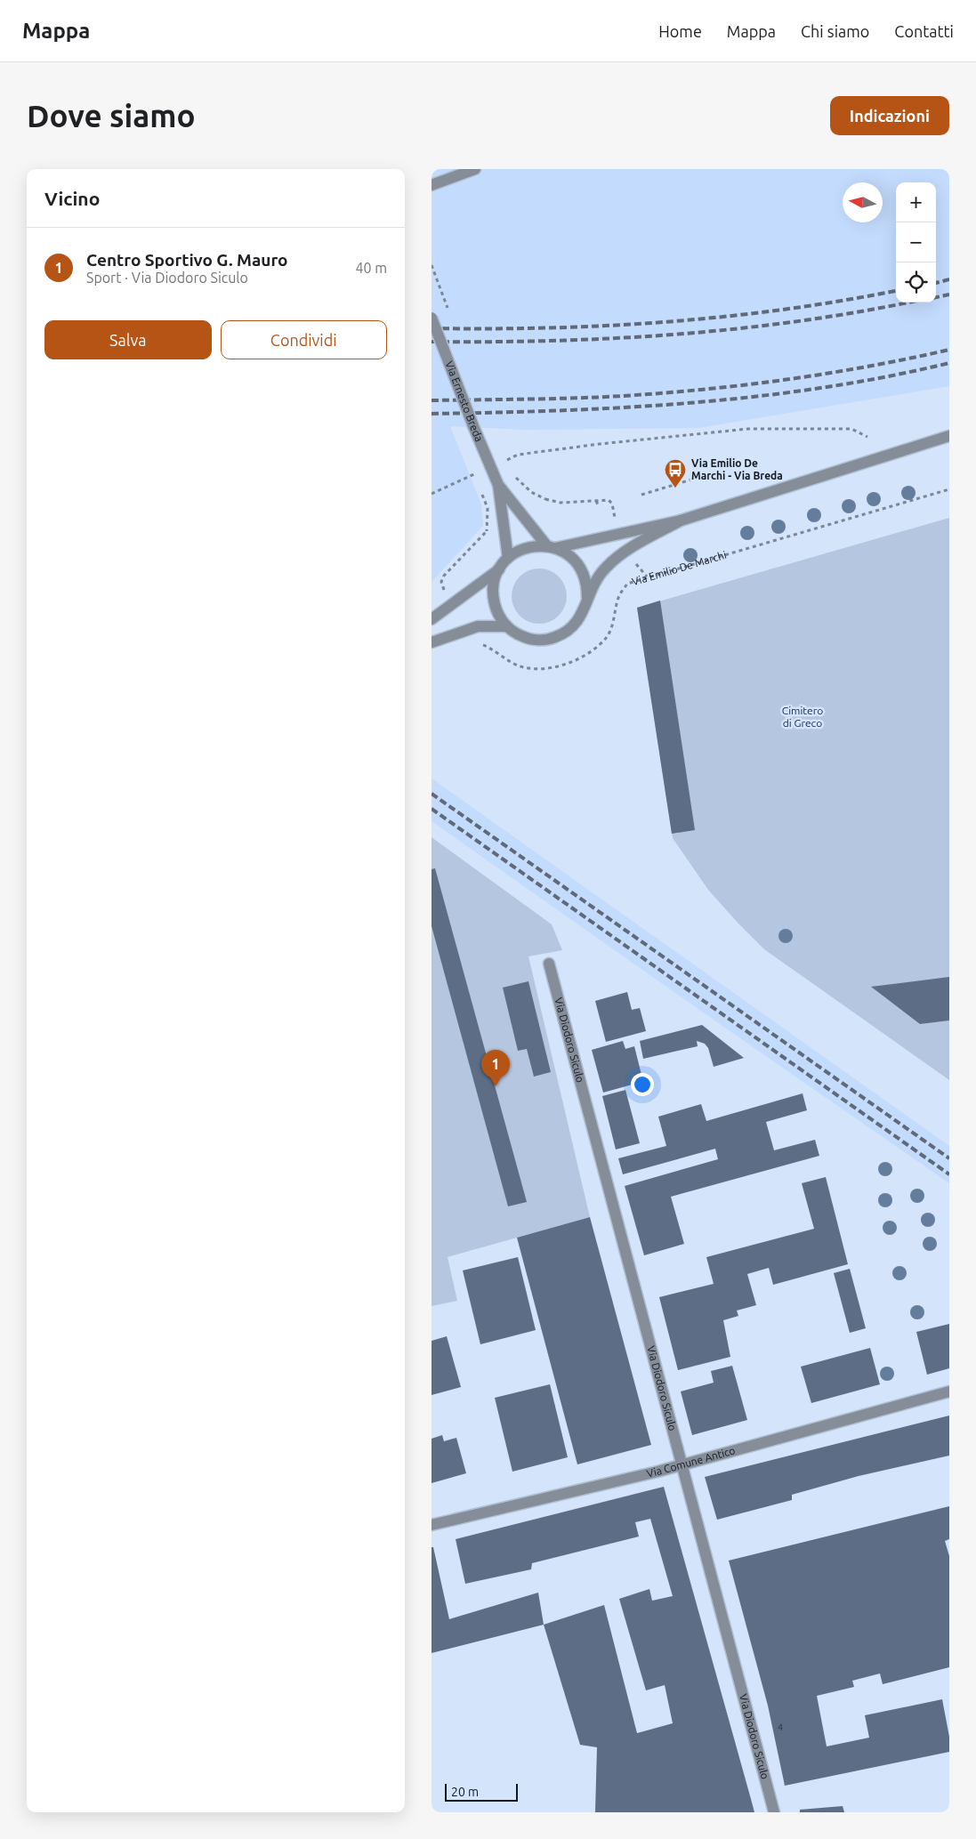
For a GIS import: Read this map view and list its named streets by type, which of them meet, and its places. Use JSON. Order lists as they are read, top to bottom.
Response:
{
  "streets": {
    "street": ["Via Ernesto Breda", "Via Diodoro Siculo", "Via Comune Antico"],
    "path": ["Via Emilio De Marchi"]
  },
  "crossings": [
    ["Via Diodoro Siculo", "Via Comune Antico"]
  ],
  "parks": ["Cimitero di Greco"],
  "places": {
    "bus stop": ["Via Emilio De Marchi - Via Breda"]
  },
  "house_numbers": ["4"],
  "scale_bar": "20 m",
  "north": "left",
  "page": {
    "header": "Mappa",
    "nav": [
      "Home",
      "Mappa",
      "Chi siamo",
      "Contatti"
    ],
    "buttons": [
      "Indicazioni",
      ["Salva", "Condividi"]
    ],
    "title": "Dove siamo",
    "heading": "Vicino",
    "map_buttons": ["+", "−"],
    "list": [
      {
        "mark": "1",
        "name": "Centro Sportivo G. Mauro",
        "note": "Sport · Via Diodoro Siculo",
        "value": "40 m"
      }
    ],
    "pins": "1",
    "scale": "20 m"
  }
}
